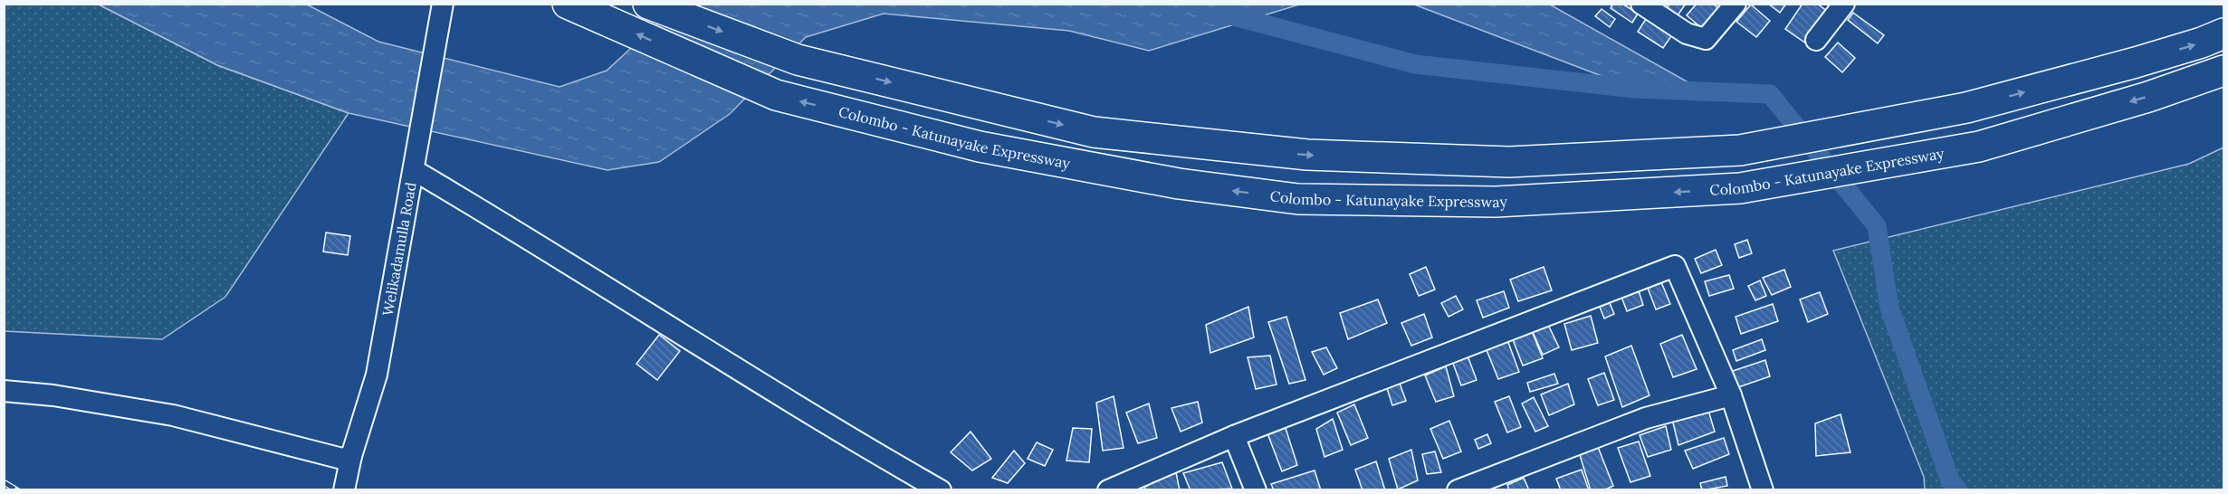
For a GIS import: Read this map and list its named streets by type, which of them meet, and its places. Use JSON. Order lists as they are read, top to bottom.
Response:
{
  "streets": {
    "highway": ["Colombo - Katunayake Expressway"],
    "street": ["Welikadamulla Road"]
  }
}
